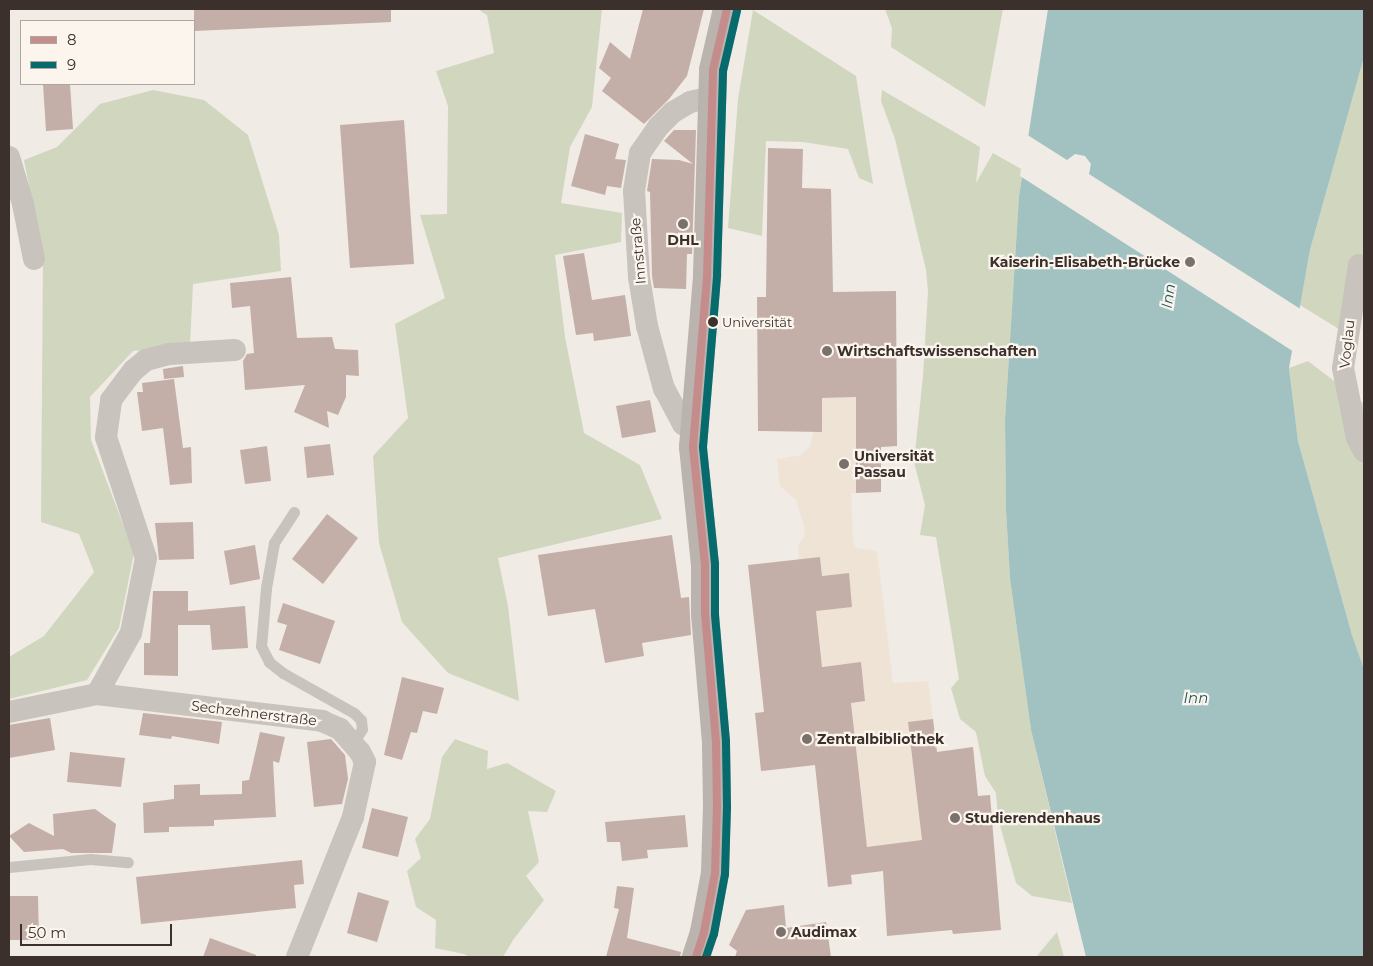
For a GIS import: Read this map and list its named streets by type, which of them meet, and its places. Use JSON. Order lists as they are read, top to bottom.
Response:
{
  "streets": {
    "street": ["Innstraße", "Voglau", "Sechzehnerstraße"]
  },
  "water": ["Inn"],
  "places": [
    "DHL",
    "Kaiserin-Elisabeth-Brücke",
    "Universität",
    "Wirtschaftswissenschaften",
    "Universität Passau",
    "Zentralbibliothek",
    "Studierendenhaus",
    "Audimax"
  ],
  "lines": ["transit line 8", "transit line 9"],
  "legend": ["8", "9"],
  "scale_bar": "50 m"
}
